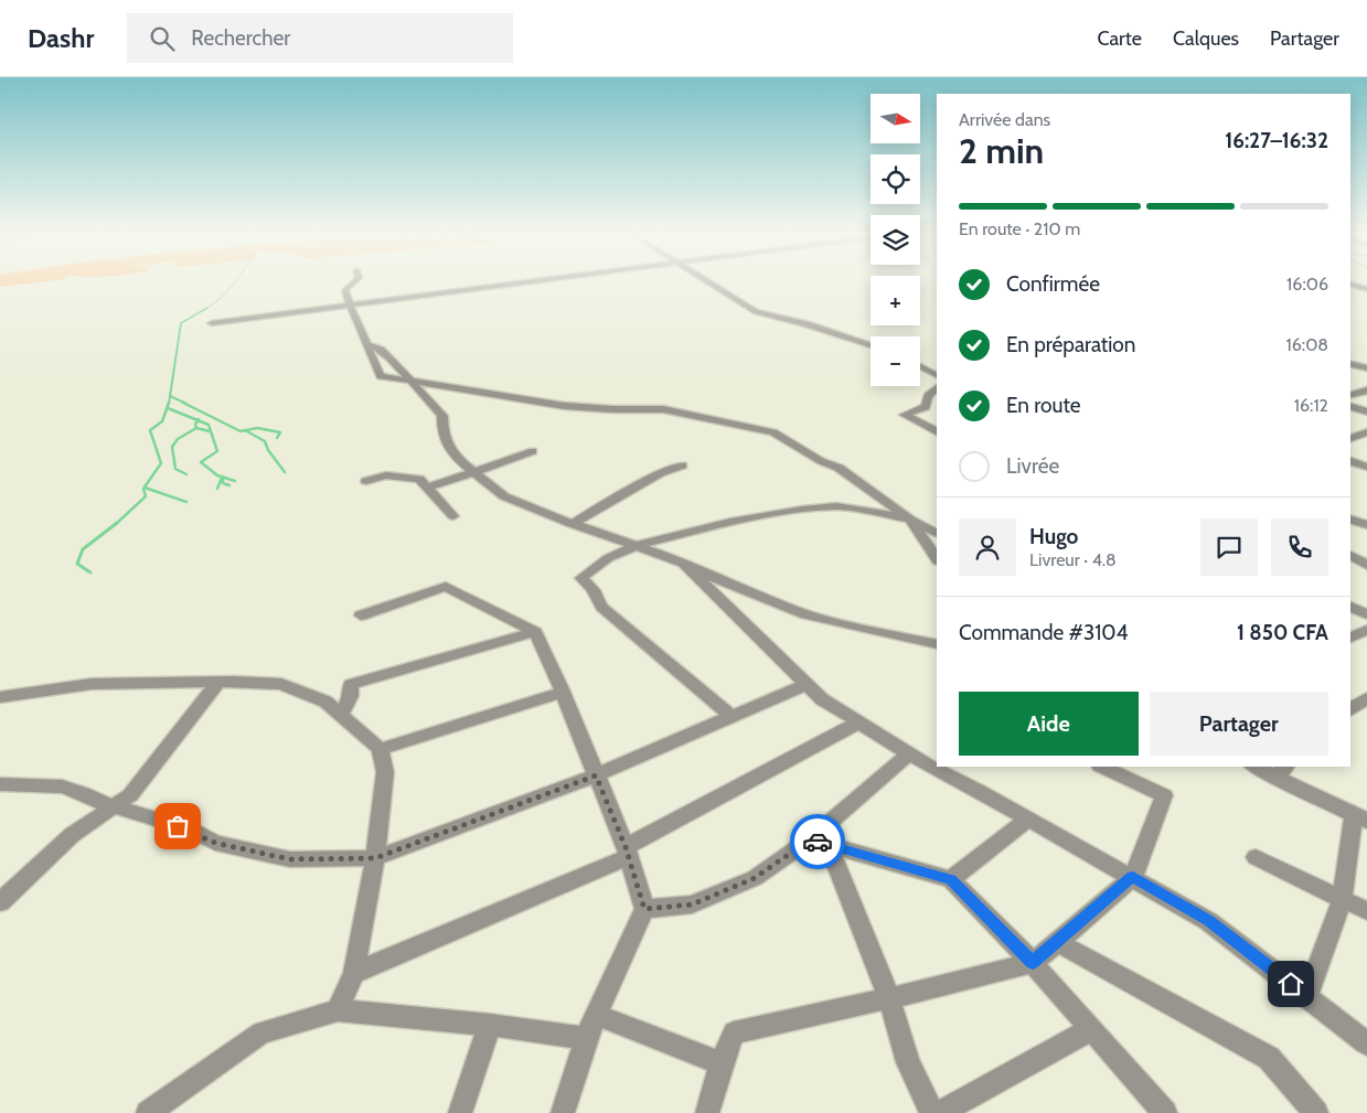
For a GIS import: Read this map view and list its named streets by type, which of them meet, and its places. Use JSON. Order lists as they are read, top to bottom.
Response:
{
  "north": "right",
  "page": {
    "header": "Dashr",
    "search": "Rechercher",
    "nav": ["Carte", "Calques", "Partager"],
    "map_buttons": ["+", "−"],
    "heading": ["2 min", "Arrivée dans", "16:27–16:32"],
    "panel": [
      "Hugo",
      "Livreur · 4.8",
      "Commande #3104",
      "1 850 CFA"
    ],
    "bar": "En route · 210 m",
    "list": [
      ["Confirmée", "16:06"],
      ["En préparation", "16:08"],
      ["En route", "16:12"],
      "Livrée"
    ],
    "buttons": ["Aide", "Partager"]
  }
}
